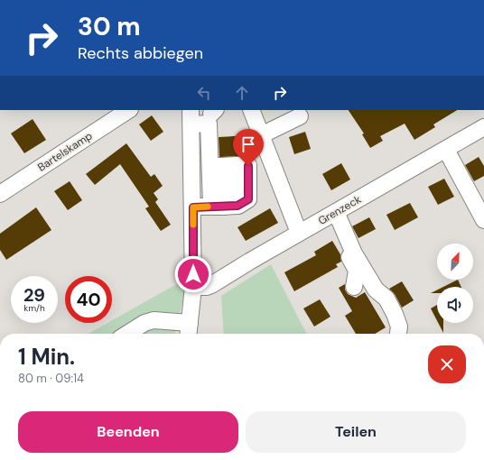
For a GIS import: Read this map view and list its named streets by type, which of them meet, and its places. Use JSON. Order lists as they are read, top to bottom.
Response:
{
  "streets": {
    "street": ["Bartelskamp", "Grenzeck"]
  },
  "north": "top right",
  "page": {
    "turn": ["30 m", "Rechts abbiegen"],
    "speed": "29 km/h",
    "limit": "40",
    "heading": ["1 Min.", "80 m · 09:14"],
    "buttons": ["Beenden", "Teilen"]
  }
}
